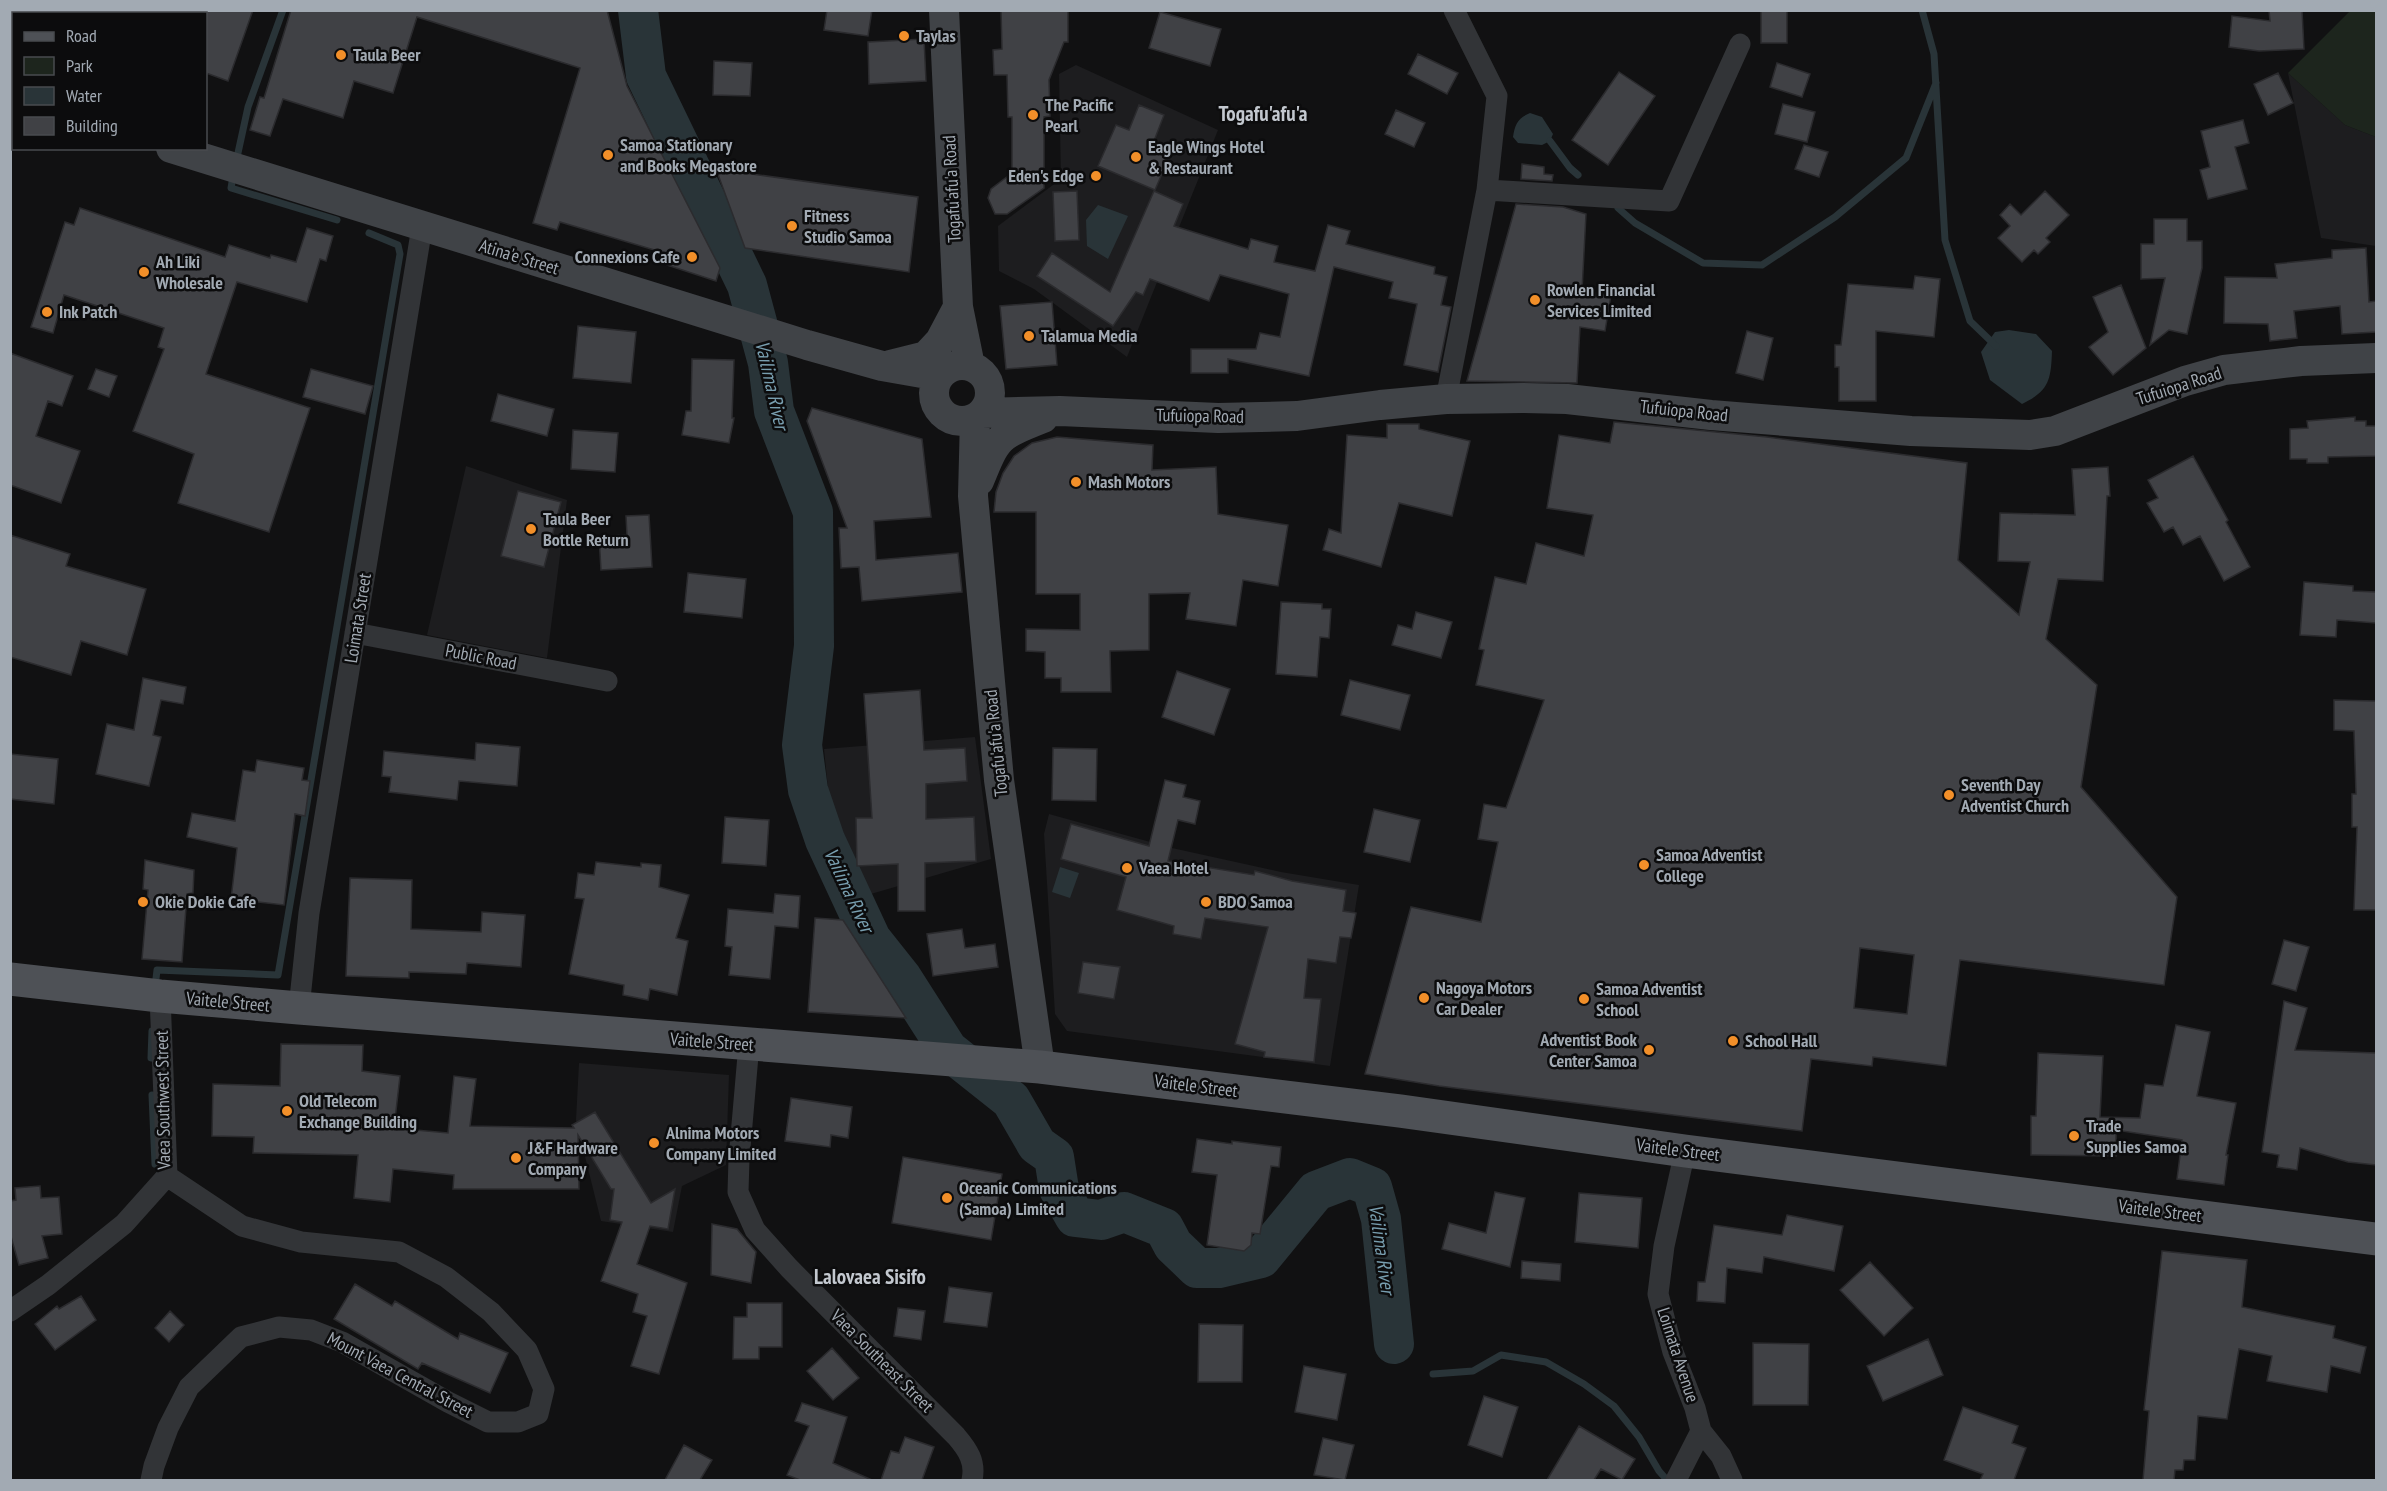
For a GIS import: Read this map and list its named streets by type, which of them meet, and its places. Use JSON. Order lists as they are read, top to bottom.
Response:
{
  "streets": {
    "main road": [
      "Togafu'afu'a Road",
      "Atina'e Street",
      "Tufuiopa Road",
      "Vaitele Street"
    ],
    "street": [
      "Loimata Street",
      "Public Road",
      "Vaea Southwest Street",
      "Loimata Avenue",
      "Vaea Southeast Street",
      "Mount Vaea Central Street"
    ]
  },
  "crossings": [
    ["Togafu'afu'a Road", "Tufuiopa Road"],
    ["Togafu'afu'a Road", "Vaitele Street"],
    ["Atina'e Street", "Loimata Street"],
    ["Loimata Street", "Public Road"],
    ["Loimata Street", "Vaitele Street"],
    ["Vaitele Street", "Vaea Southwest Street"],
    ["Vaitele Street", "Loimata Avenue"],
    ["Vaitele Street", "Vaea Southeast Street"],
    ["Vaea Southwest Street", "Mount Vaea Central Street"]
  ],
  "districts": ["Togafu'afu'a", "Lalovaea Sisifo"],
  "water": ["Vailima River"],
  "places": [
    "Taylas",
    "Taula Beer",
    "The Pacific Pearl",
    "Samoa Stationary and Books Megastore",
    "Eagle Wings Hotel & Restaurant",
    "Eden's Edge",
    "Fitness Studio Samoa",
    "Connexions Cafe",
    "Ah Liki Wholesale",
    "Rowlen Financial Services Limited",
    "Ink Patch",
    "Talamua Media",
    "Mash Motors",
    "Taula Beer Bottle Return",
    "Seventh Day Adventist Church",
    "Samoa Adventist College",
    "Vaea Hotel",
    "Okie Dokie Cafe",
    "BDO Samoa",
    "Nagoya Motors Car Dealer",
    "Samoa Adventist School",
    "School Hall",
    "Adventist Book Center Samoa",
    "Old Telecom Exchange Building",
    "Trade Supplies Samoa",
    "Alnima Motors Company Limited",
    "J&F Hardware Company",
    "Oceanic Communications (Samoa) Limited"
  ],
  "legend": [
    "Road",
    "Park",
    "Water",
    "Building"
  ]
}
